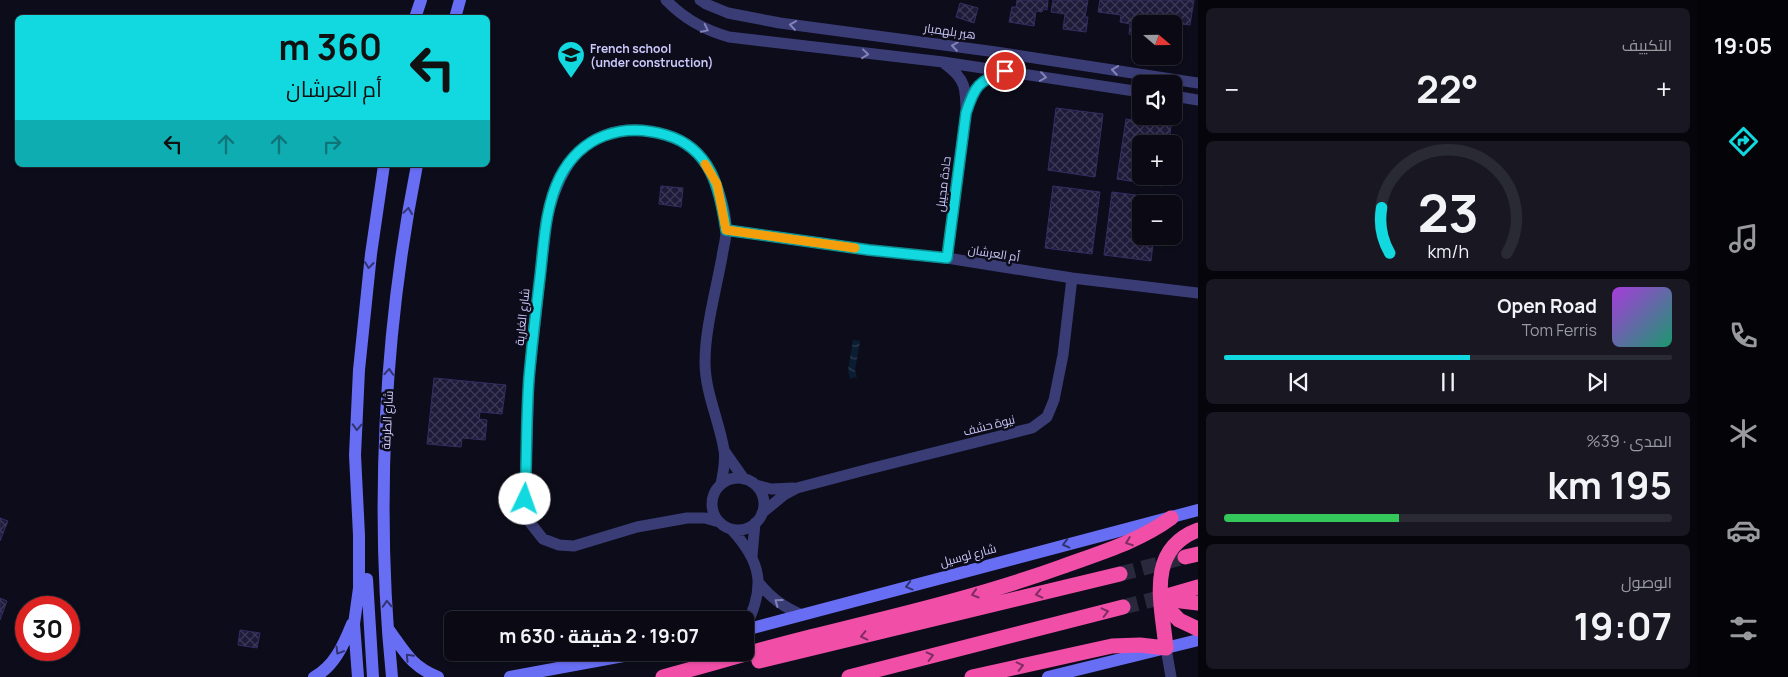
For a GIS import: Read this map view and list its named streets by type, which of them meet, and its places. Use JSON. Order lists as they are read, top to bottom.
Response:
{
  "streets": {
    "main road": ["شارع الطرفة", "شارع لوسيل"],
    "street": [
      "هير بلهمبار",
      "حادة مجيبل",
      "أم العرشان",
      "شارع الغارية",
      "نيوة حشف"
    ]
  },
  "crossings": [
    ["حادة مجيبل", "أم العرشان"],
    ["أم العرشان", "شارع الغارية"],
    ["أم العرشان", "نيوة حشف"],
    ["شارع الغارية", "نيوة حشف"]
  ],
  "one_way": ["شارع لوسيل"],
  "places": {
    "school or university": ["French school (under construction)"]
  },
  "north": "right",
  "page": {
    "tabs": "19:05",
    "tile": [
      "التكييف",
      ["المدى · 39%", "195 km"],
      ["الوصول", "19:07"]
    ],
    "map_buttons": ["+", "−"],
    "turn": ["360 m", "أم العرشان"],
    "heat": ["−", "22°", "+"],
    "song": ["Open Road", "Tom Ferris"],
    "limit": "30",
    "trip": "19:07 · 2 دقيقة · 630 m",
    "gauge": ["23", "km/h"]
  }
}
